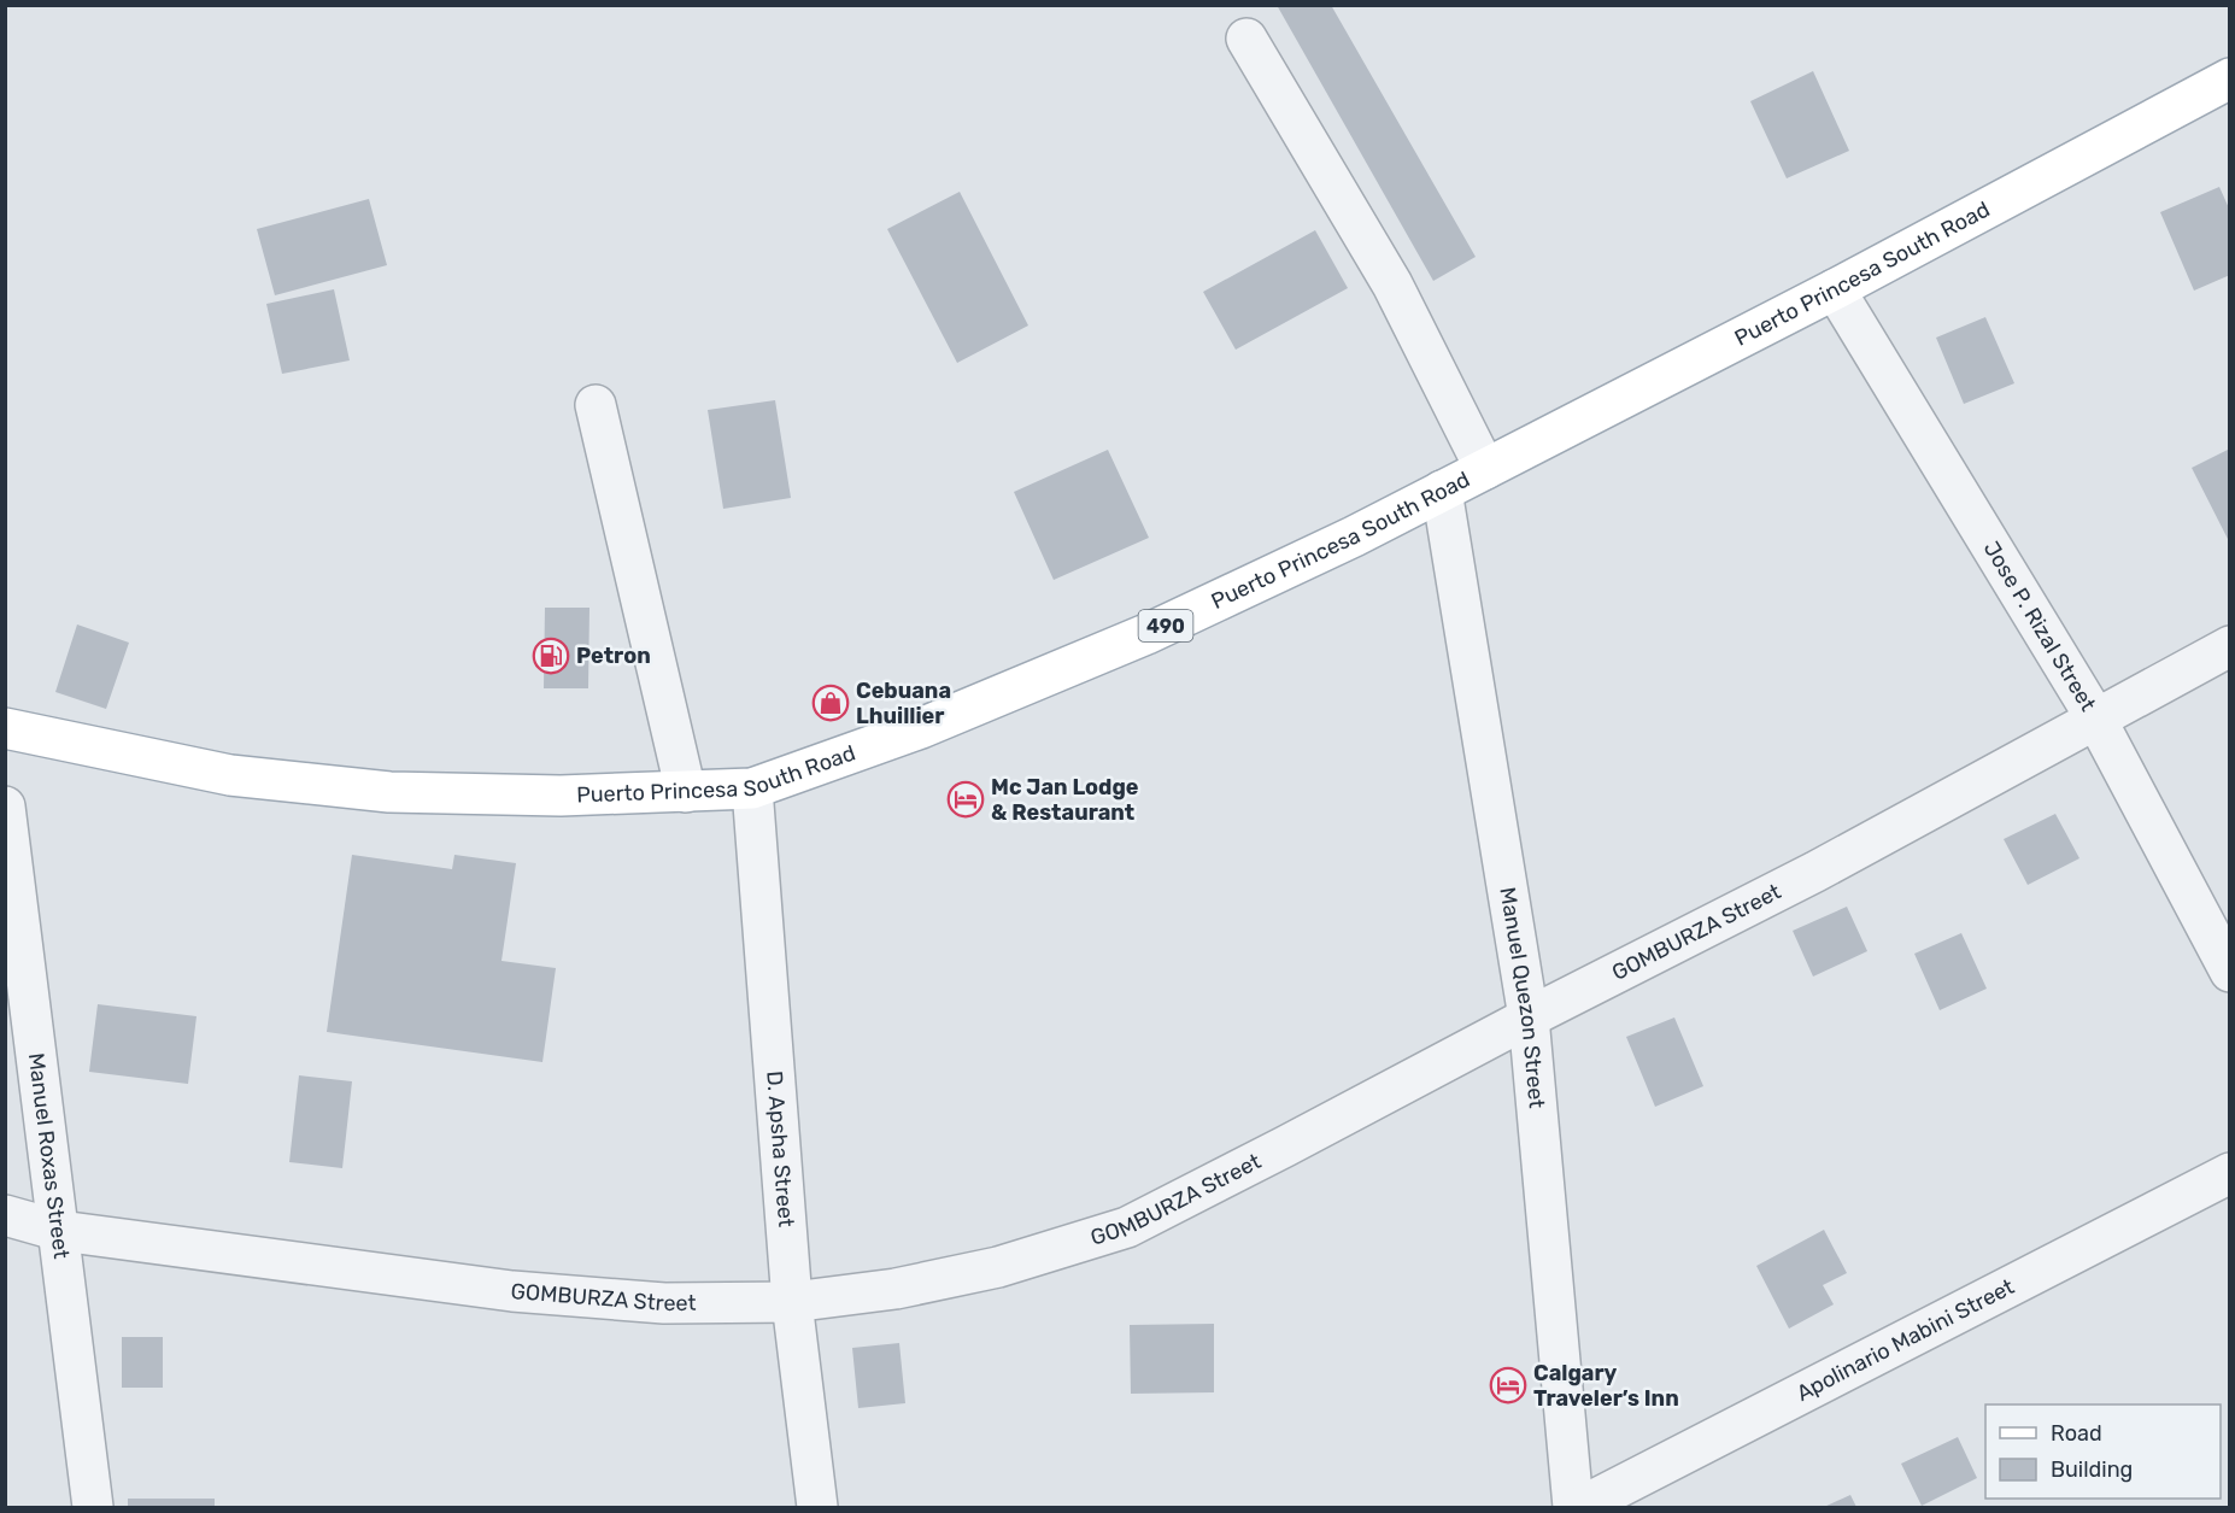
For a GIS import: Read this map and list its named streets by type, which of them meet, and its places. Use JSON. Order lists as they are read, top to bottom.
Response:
{
  "streets": {
    "main road": ["Puerto Princesa South Road", "490"],
    "street": [
      "Jose P. Rizal Street",
      "GOMBURZA Street",
      "Manuel Quezon Street",
      "D. Apsha Street",
      "Manuel Roxas Street",
      "Apolinario Mabini Street"
    ]
  },
  "crossings": [
    ["Puerto Princesa South Road", "Jose P. Rizal Street"],
    ["Puerto Princesa South Road", "Manuel Quezon Street"],
    ["Puerto Princesa South Road", "D. Apsha Street"],
    ["Jose P. Rizal Street", "GOMBURZA Street"],
    ["GOMBURZA Street", "Manuel Quezon Street"],
    ["GOMBURZA Street", "D. Apsha Street"],
    ["GOMBURZA Street", "Manuel Roxas Street"]
  ],
  "places": {
    "fuel station": ["Petron"],
    "shop": ["Cebuana Lhuillier"],
    "hotel": ["Mc Jan Lodge & Restaurant", "Calgary Traveler’s Inn"]
  },
  "legend": ["Road", "Building"]
}
